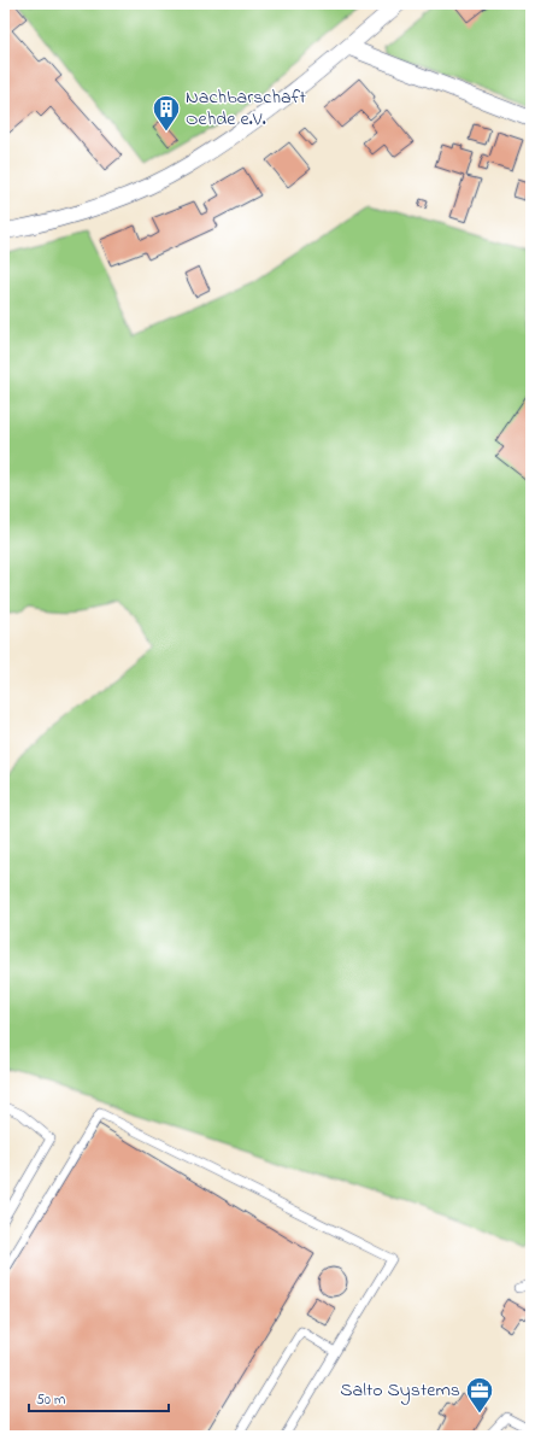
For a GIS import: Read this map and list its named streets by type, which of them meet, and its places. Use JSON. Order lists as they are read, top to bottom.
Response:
{
  "places": {
    "building": ["Nachbarschaft Oehde e.V."],
    "office": ["Salto Systems"]
  },
  "scale_bar": "50 m"
}
